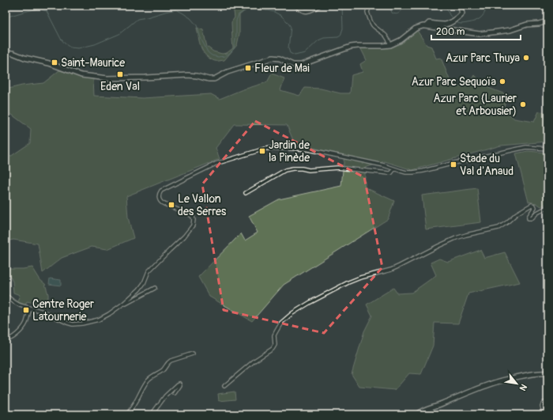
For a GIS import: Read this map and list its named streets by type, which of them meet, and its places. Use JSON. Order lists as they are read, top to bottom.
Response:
{
  "places": {
    "other": ["Azur Parc Thuya", "Azur Parc Sequoïa", "Azur Parc (Laurier et Arbousier)"],
    "transit": [
      "Saint-Maurice",
      "Fleur de Mai",
      "Eden Val",
      "Jardin de la Pinède",
      "Stade du Val d'Anaud",
      "Le Vallon des Serres",
      "Centre Roger Latournerie"
    ]
  },
  "scale_bar": "200 m",
  "north": "bottom right"
}
